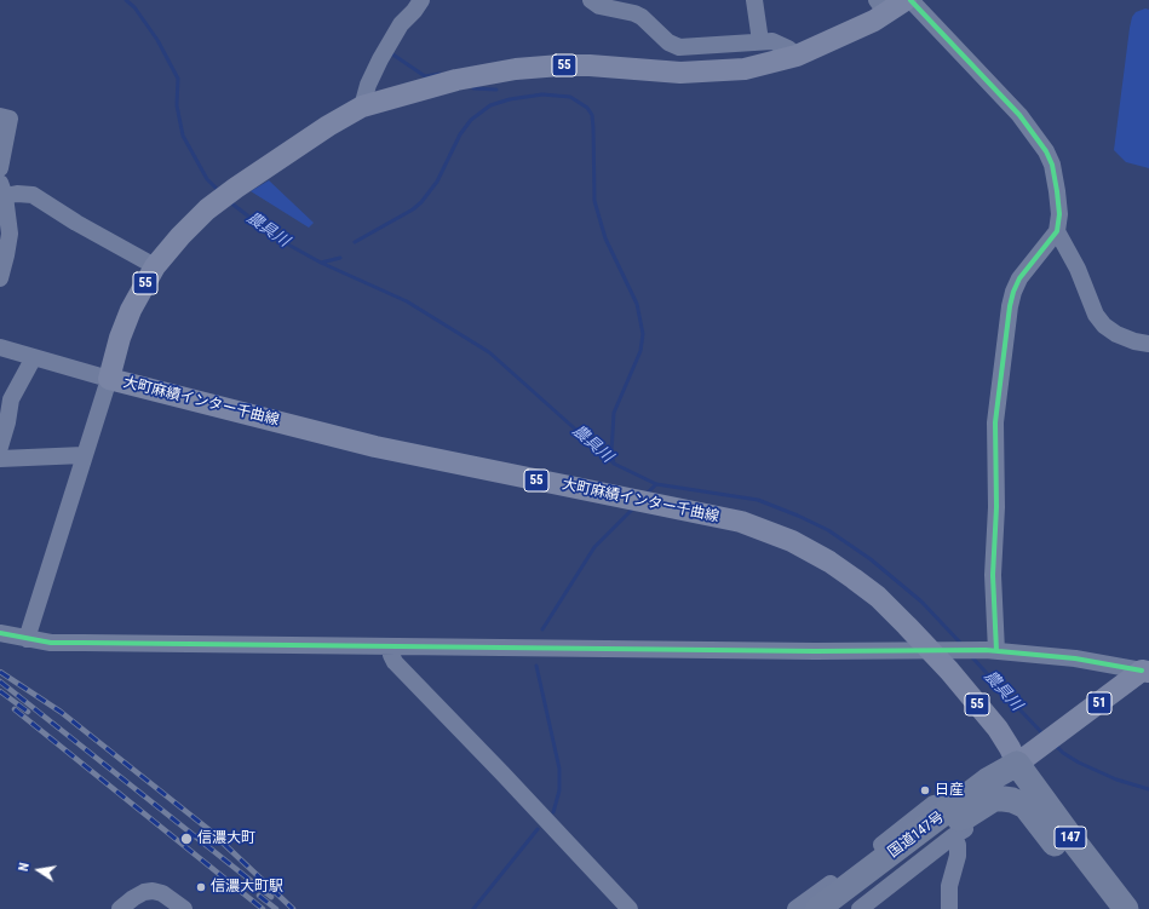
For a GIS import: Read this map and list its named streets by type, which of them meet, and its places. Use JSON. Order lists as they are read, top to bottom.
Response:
{
  "streets": {
    "highway": ["国道147号", "147"],
    "main road": ["55", "大町麻績インター千曲線", "51"]
  },
  "crossings": [
    ["大町麻績インター千曲線", "51"],
    ["大町麻績インター千曲線", "国道147号"],
    ["大町麻績インター千曲線", "147"],
    ["51", "国道147号"],
    ["51", "147"],
    ["国道147号", "147"]
  ],
  "water": ["農具川"],
  "places": ["日産", "信濃大町", "信濃大町駅"],
  "north": "left"
}
